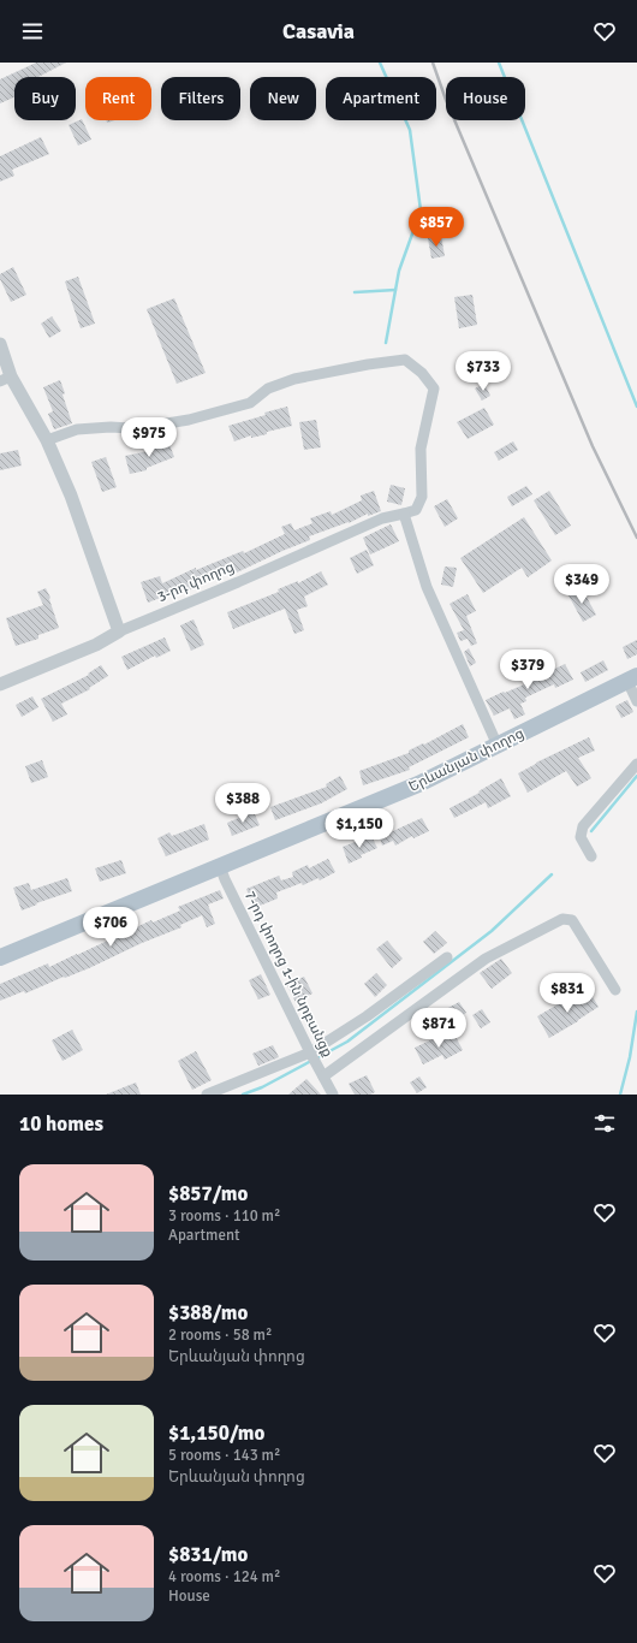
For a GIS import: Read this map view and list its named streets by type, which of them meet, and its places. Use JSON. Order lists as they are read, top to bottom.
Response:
{
  "streets": {
    "main road": ["Երևանյան փողոց"],
    "street": ["3-րդ փողոց", "7-րդ փողոց 1-ին նրբանցք"]
  },
  "crossings": [
    ["Երևանյան փողոց", "7-րդ փողոց 1-ին նրբանցք"]
  ],
  "page": {
    "header": "Casavia",
    "chip": [
      "Buy",
      "Rent",
      "Filters",
      "New",
      "Apartment",
      "House"
    ],
    "price": [
      "$857",
      "$733",
      "$975",
      "$349",
      "$379",
      "$388",
      "$1,150",
      "$706",
      "$831",
      "$871"
    ],
    "heading": "10 homes",
    "list": [
      {
        "name": "$857/mo",
        "note": "3 rooms · 110 m² · Apartment"
      },
      {
        "name": "$388/mo",
        "note": "2 rooms · 58 m² · Երևանյան փողոց"
      },
      {
        "name": "$1,150/mo",
        "note": "5 rooms · 143 m² · Երևանյան փողոց"
      },
      {
        "name": "$831/mo",
        "note": "4 rooms · 124 m² · House"
      }
    ]
  }
}
